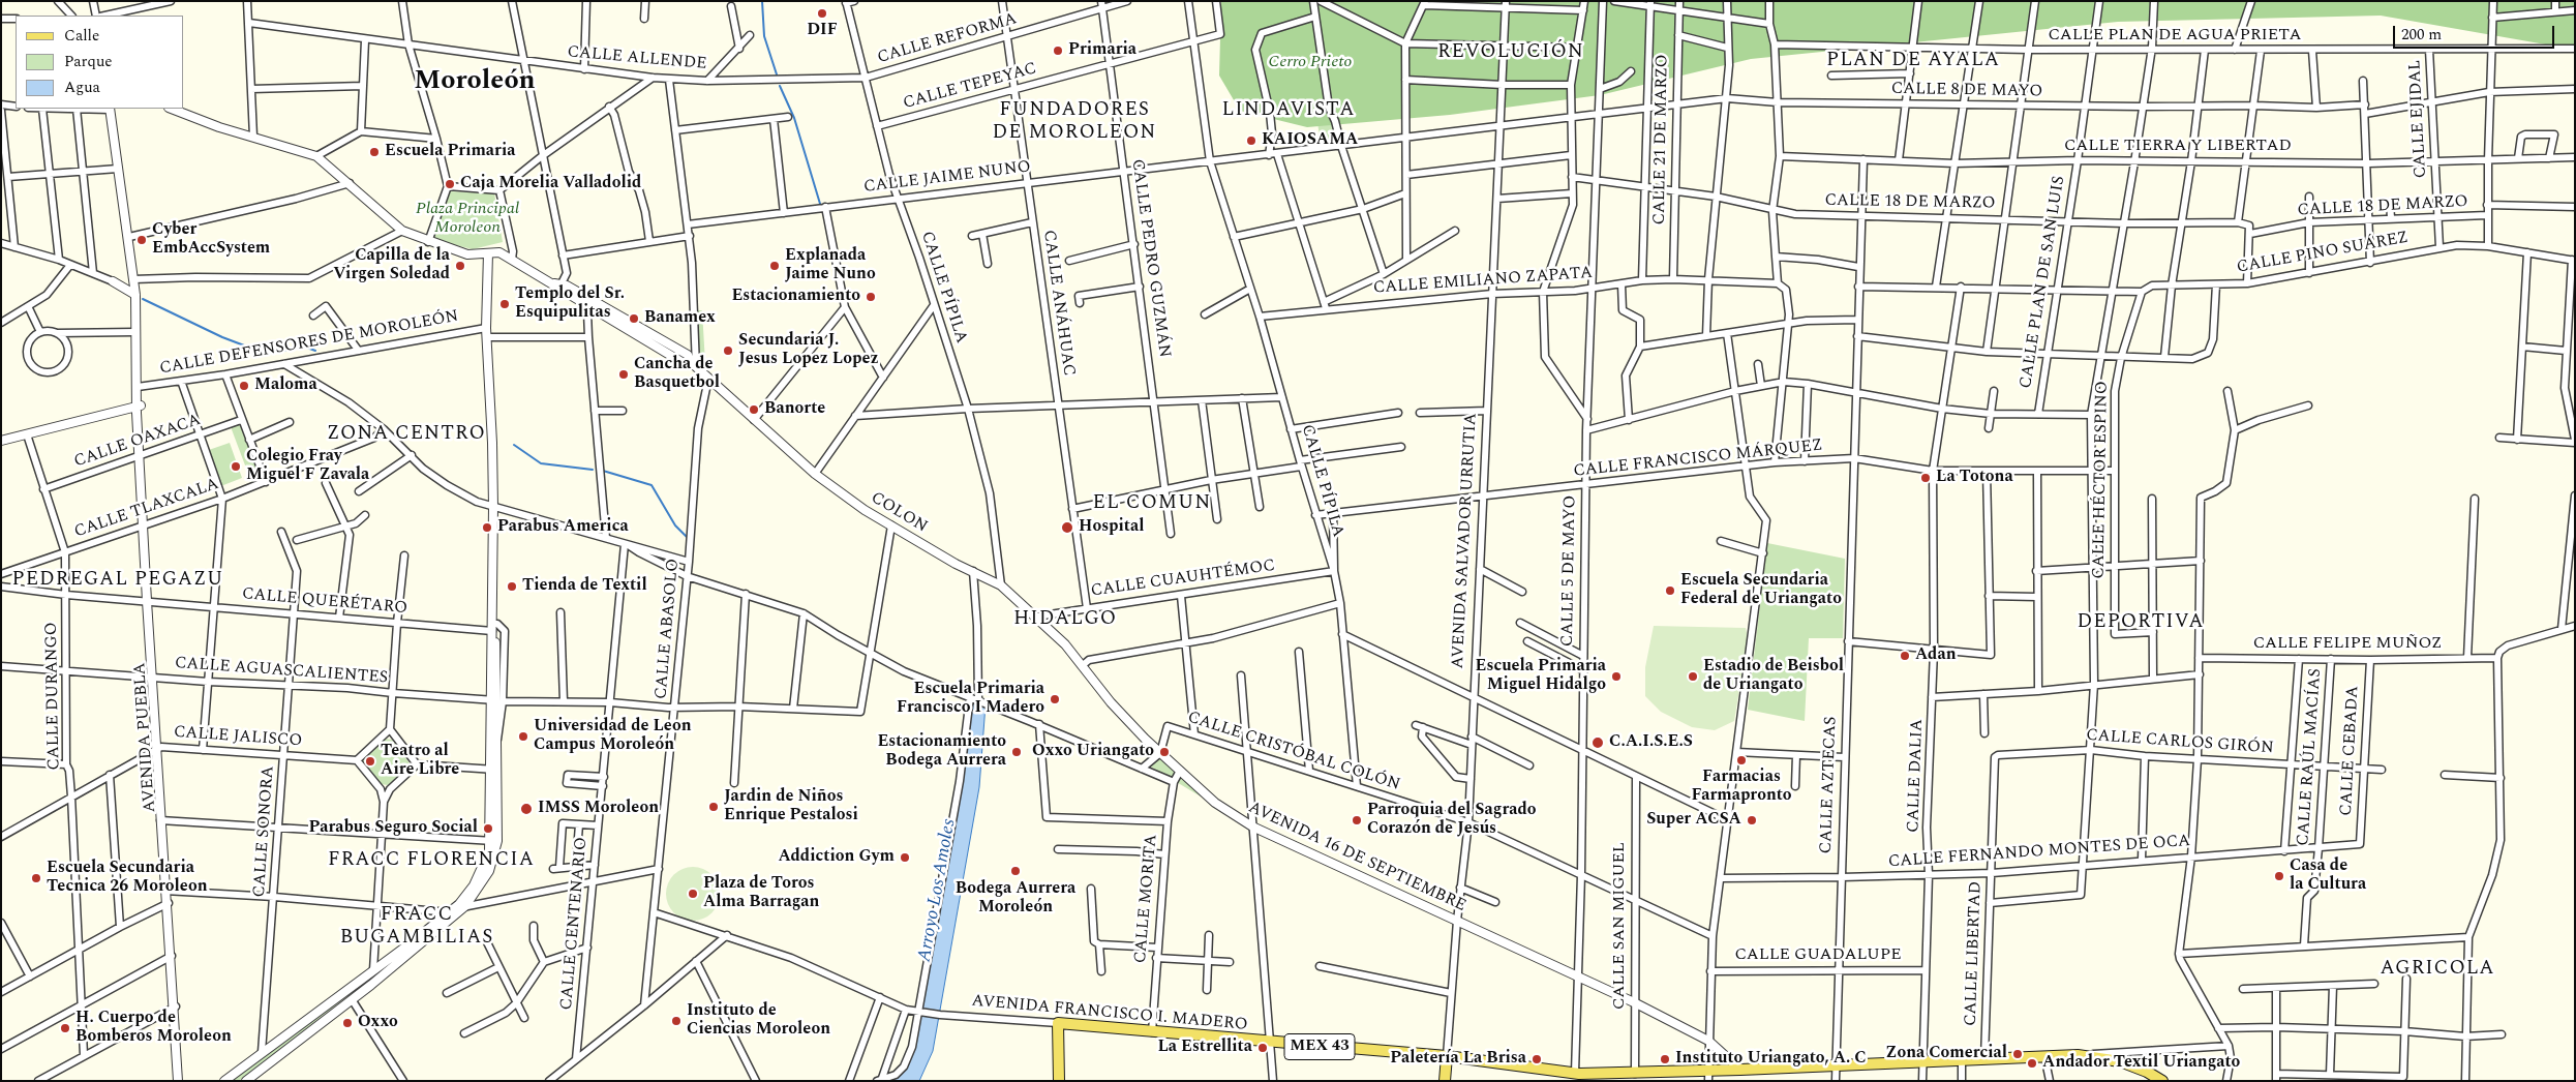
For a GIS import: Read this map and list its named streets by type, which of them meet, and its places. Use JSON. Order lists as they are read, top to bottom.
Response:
{
  "streets": {
    "main road": ["AVENIDA SALVADOR URRUTIA", "AVENIDA FRANCISCO I. MADERO", "MEX 43"],
    "street": [
      "CALLE PLAN DE AGUA PRIETA",
      "CALLE REFORMA",
      "CALLE ALLENDE",
      "CALLE TEPEYAC",
      "CALLE 8 DE MAYO",
      "CALLE EJIDAL",
      "CALLE 21 DE MARZO",
      "CALLE TIERRA Y LIBERTAD",
      "CALLE JAIME NUNO",
      "CALLE 18 DE MARZO",
      "CALLE PINO SUÁREZ",
      "CALLE PEDRO GUZMÁN",
      "CALLE EMILIANO ZAPATA",
      "CALLE PLAN DE SAN LUIS",
      "CALLE PÍPILA",
      "CALLE ANÁHUAC",
      "CALLE DEFENSORES DE MOROLEÓN",
      "CALLE OAXACA",
      "CALLE FRANCISCO MÁRQUEZ",
      "CALLE HÉCTOR ESPINO",
      "CALLE TLAXCALA",
      "COLON",
      "CALLE 5 DE MAYO",
      "CALLE CUAUHTÉMOC",
      "CALLE QUERÉTARO",
      "CALLE ABASOLO",
      "CALLE FELIPE MUÑOZ",
      "CALLE AGUASCALIENTES",
      "CALLE DURANGO",
      "AVENIDA PUEBLA",
      "CALLE JALISCO",
      "CALLE CARLOS GIRÓN",
      "CALLE CEBADA",
      "CALLE CRISTÓBAL COLÓN",
      "CALLE RAÚL MACÍAS",
      "CALLE DALIA",
      "CALLE AZTECAS",
      "CALLE SONORA",
      "CALLE FERNANDO MONTES DE OCA",
      "AVENIDA 16 DE SEPTIEMBRE",
      "CALLE MORITA",
      "CALLE CENTENARIO",
      "CALLE SAN MIGUEL",
      "CALLE LIBERTAD",
      "CALLE GUADALUPE"
    ]
  },
  "crossings": [
    ["CALLE PLAN DE AGUA PRIETA", "CALLE EJIDAL"],
    ["CALLE PLAN DE AGUA PRIETA", "CALLE PLAN DE SAN LUIS"],
    ["CALLE REFORMA", "CALLE ALLENDE"],
    ["CALLE REFORMA", "CALLE PEDRO GUZMÁN"],
    ["CALLE REFORMA", "CALLE PÍPILA"],
    ["CALLE REFORMA", "CALLE ANÁHUAC"],
    ["CALLE ALLENDE", "CALLE PÍPILA"],
    ["CALLE TEPEYAC", "CALLE PEDRO GUZMÁN"],
    ["CALLE TEPEYAC", "CALLE PÍPILA"],
    ["CALLE TEPEYAC", "CALLE ANÁHUAC"],
    ["CALLE 8 DE MAYO", "CALLE 21 DE MARZO"],
    ["CALLE 8 DE MAYO", "CALLE JAIME NUNO"],
    ["CALLE 8 DE MAYO", "CALLE PLAN DE SAN LUIS"],
    ["CALLE 8 DE MAYO", "AVENIDA SALVADOR URRUTIA"],
    ["CALLE 8 DE MAYO", "CALLE 5 DE MAYO"],
    ["CALLE EJIDAL", "CALLE TIERRA Y LIBERTAD"],
    ["CALLE EJIDAL", "CALLE 18 DE MARZO"],
    ["CALLE EJIDAL", "CALLE PINO SUÁREZ"],
    ["CALLE 21 DE MARZO", "CALLE 18 DE MARZO"],
    ["CALLE 21 DE MARZO", "CALLE EMILIANO ZAPATA"],
    ["CALLE TIERRA Y LIBERTAD", "CALLE PLAN DE SAN LUIS"],
    ["CALLE TIERRA Y LIBERTAD", "CALLE AZTECAS"],
    ["CALLE JAIME NUNO", "CALLE PEDRO GUZMÁN"],
    ["CALLE JAIME NUNO", "CALLE PÍPILA"],
    ["CALLE JAIME NUNO", "CALLE ANÁHUAC"],
    ["CALLE 18 DE MARZO", "CALLE PLAN DE SAN LUIS"],
    ["CALLE 18 DE MARZO", "CALLE 5 DE MAYO"],
    ["CALLE 18 DE MARZO", "CALLE AZTECAS"],
    ["CALLE PINO SUÁREZ", "CALLE PLAN DE SAN LUIS"],
    ["CALLE PINO SUÁREZ", "CALLE HÉCTOR ESPINO"],
    ["CALLE PINO SUÁREZ", "CALLE DALIA"],
    ["CALLE PINO SUÁREZ", "CALLE AZTECAS"],
    ["CALLE EMILIANO ZAPATA", "CALLE PÍPILA"],
    ["CALLE EMILIANO ZAPATA", "AVENIDA SALVADOR URRUTIA"],
    ["CALLE EMILIANO ZAPATA", "CALLE 5 DE MAYO"],
    ["CALLE PÍPILA", "CALLE FRANCISCO MÁRQUEZ"],
    ["CALLE PÍPILA", "COLON"],
    ["CALLE PÍPILA", "CALLE CUAUHTÉMOC"],
    ["CALLE PÍPILA", "CALLE CRISTÓBAL COLÓN"],
    ["CALLE ANÁHUAC", "CALLE CUAUHTÉMOC"],
    ["CALLE DEFENSORES DE MOROLEÓN", "AVENIDA PUEBLA"],
    ["CALLE OAXACA", "CALLE DURANGO"],
    ["CALLE OAXACA", "AVENIDA PUEBLA"],
    ["CALLE FRANCISCO MÁRQUEZ", "CALLE HÉCTOR ESPINO"],
    ["CALLE FRANCISCO MÁRQUEZ", "AVENIDA SALVADOR URRUTIA"],
    ["CALLE FRANCISCO MÁRQUEZ", "CALLE 5 DE MAYO"],
    ["CALLE FRANCISCO MÁRQUEZ", "CALLE DALIA"],
    ["CALLE FRANCISCO MÁRQUEZ", "CALLE AZTECAS"],
    ["CALLE TLAXCALA", "CALLE DURANGO"],
    ["CALLE TLAXCALA", "AVENIDA PUEBLA"],
    ["COLON", "CALLE CUAUHTÉMOC"],
    ["COLON", "CALLE ABASOLO"],
    ["COLON", "AVENIDA 16 DE SEPTIEMBRE"],
    ["AVENIDA SALVADOR URRUTIA", "CALLE CRISTÓBAL COLÓN"],
    ["AVENIDA SALVADOR URRUTIA", "AVENIDA 16 DE SEPTIEMBRE"],
    ["AVENIDA SALVADOR URRUTIA", "AVENIDA FRANCISCO I. MADERO"],
    ["CALLE 5 DE MAYO", "CALLE CRISTÓBAL COLÓN"],
    ["CALLE 5 DE MAYO", "AVENIDA 16 DE SEPTIEMBRE"],
    ["CALLE 5 DE MAYO", "AVENIDA FRANCISCO I. MADERO"],
    ["CALLE 5 DE MAYO", "MEX 43"],
    ["CALLE QUERÉTARO", "CALLE DURANGO"],
    ["CALLE QUERÉTARO", "AVENIDA PUEBLA"],
    ["CALLE QUERÉTARO", "CALLE SONORA"],
    ["CALLE ABASOLO", "CALLE AGUASCALIENTES"],
    ["CALLE ABASOLO", "AVENIDA FRANCISCO I. MADERO"],
    ["CALLE FELIPE MUÑOZ", "CALLE CEBADA"],
    ["CALLE FELIPE MUÑOZ", "CALLE RAÚL MACÍAS"],
    ["CALLE AGUASCALIENTES", "CALLE DURANGO"],
    ["CALLE AGUASCALIENTES", "AVENIDA PUEBLA"],
    ["CALLE AGUASCALIENTES", "CALLE SONORA"],
    ["CALLE AGUASCALIENTES", "CALLE CENTENARIO"],
    ["CALLE DURANGO", "CALLE JALISCO"],
    ["AVENIDA PUEBLA", "CALLE JALISCO"],
    ["CALLE JALISCO", "CALLE SONORA"],
    ["CALLE CARLOS GIRÓN", "CALLE CEBADA"],
    ["CALLE CARLOS GIRÓN", "CALLE RAÚL MACÍAS"],
    ["CALLE CARLOS GIRÓN", "CALLE LIBERTAD"],
    ["CALLE CEBADA", "CALLE FERNANDO MONTES DE OCA"],
    ["CALLE CRISTÓBAL COLÓN", "AVENIDA 16 DE SEPTIEMBRE"],
    ["CALLE CRISTÓBAL COLÓN", "CALLE SAN MIGUEL"],
    ["CALLE RAÚL MACÍAS", "CALLE FERNANDO MONTES DE OCA"],
    ["CALLE DALIA", "CALLE FERNANDO MONTES DE OCA"],
    ["CALLE DALIA", "CALLE GUADALUPE"],
    ["CALLE DALIA", "MEX 43"],
    ["CALLE AZTECAS", "CALLE FERNANDO MONTES DE OCA"],
    ["CALLE AZTECAS", "CALLE GUADALUPE"],
    ["CALLE AZTECAS", "MEX 43"],
    ["CALLE FERNANDO MONTES DE OCA", "CALLE LIBERTAD"],
    ["AVENIDA 16 DE SEPTIEMBRE", "CALLE MORITA"],
    ["AVENIDA 16 DE SEPTIEMBRE", "CALLE SAN MIGUEL"],
    ["AVENIDA 16 DE SEPTIEMBRE", "MEX 43"],
    ["CALLE MORITA", "AVENIDA FRANCISCO I. MADERO"],
    ["CALLE SAN MIGUEL", "MEX 43"],
    ["CALLE LIBERTAD", "MEX 43"],
    ["AVENIDA FRANCISCO I. MADERO", "MEX 43"]
  ],
  "districts": [
    "REVOLUCIÓN",
    "PLAN DE AYALA",
    "Moroleón",
    "FUNDADORES DE MOROLEON",
    "LINDAVISTA",
    "ZONA CENTRO",
    "EL COMUN",
    "PEDREGAL PEGAZU",
    "HIDALGO",
    "DEPORTIVA",
    "FRACC FLORENCIA",
    "FRACC BUGAMBILIAS",
    "AGRICOLA"
  ],
  "water": ["Arroyo Los Amoles"],
  "parks": ["Cerro Prieto", "Plaza Principal Moroleon"],
  "places": [
    "DIF",
    "Primaria",
    "KAIOSAMA",
    "Escuela Primaria",
    "Caja Morelia Valladolid",
    "Cyber EmbAccSystem",
    "Capilla de la Virgen Soledad",
    "Explanada Jaime Nuno",
    "Estacionamiento",
    "Templo del Sr. Esquipulitas",
    "Banamex",
    "Secundaria J. Jesus Lopez Lopez",
    "Cancha de Basquetbol",
    "Maloma",
    "Banorte",
    "Colegio Fray Miguel F Zavala",
    "La Totona",
    "Parabus America",
    "Hospital",
    "Tienda de Textil",
    "Escuela Secundaria Federal de Uriangato",
    "Adan",
    "Escuela Primaria Miguel Hidalgo",
    "Estadio de Beisbol de Uriangato",
    "Escuela Primaria Francisco I Madero",
    "Universidad de Leon Campus Moroleón",
    "C.A.I.S.E.S",
    "Estacionamiento Bodega Aurrera",
    "Oxxo Uriangato",
    "Farmacias Farmapronto",
    "Teatro al Aire Libre",
    "Jardin de Niños Enrique Pestalosi",
    "IMSS Moroleon",
    "Parroquia del Sagrado Corazón de Jesús",
    "Super ACSA",
    "Parabus Seguro Social",
    "Addiction Gym",
    "Bodega Aurrera Moroleón",
    "Casa de la Cultura",
    "Escuela Secundaria Tecnica 26 Moroleon",
    "Plaza de Toros Alma Barragan",
    "Instituto de Ciencias Moroleon",
    "Oxxo",
    "H. Cuerpo de Bomberos Moroleon",
    "La Estrellita",
    "Zona Comercial",
    "Paletería La Brisa",
    "Instituto Uriangato, A. C",
    "Andador Textil Uriangato"
  ],
  "legend": ["Calle", "Parque", "Agua"],
  "scale_bar": "200 m"
}
